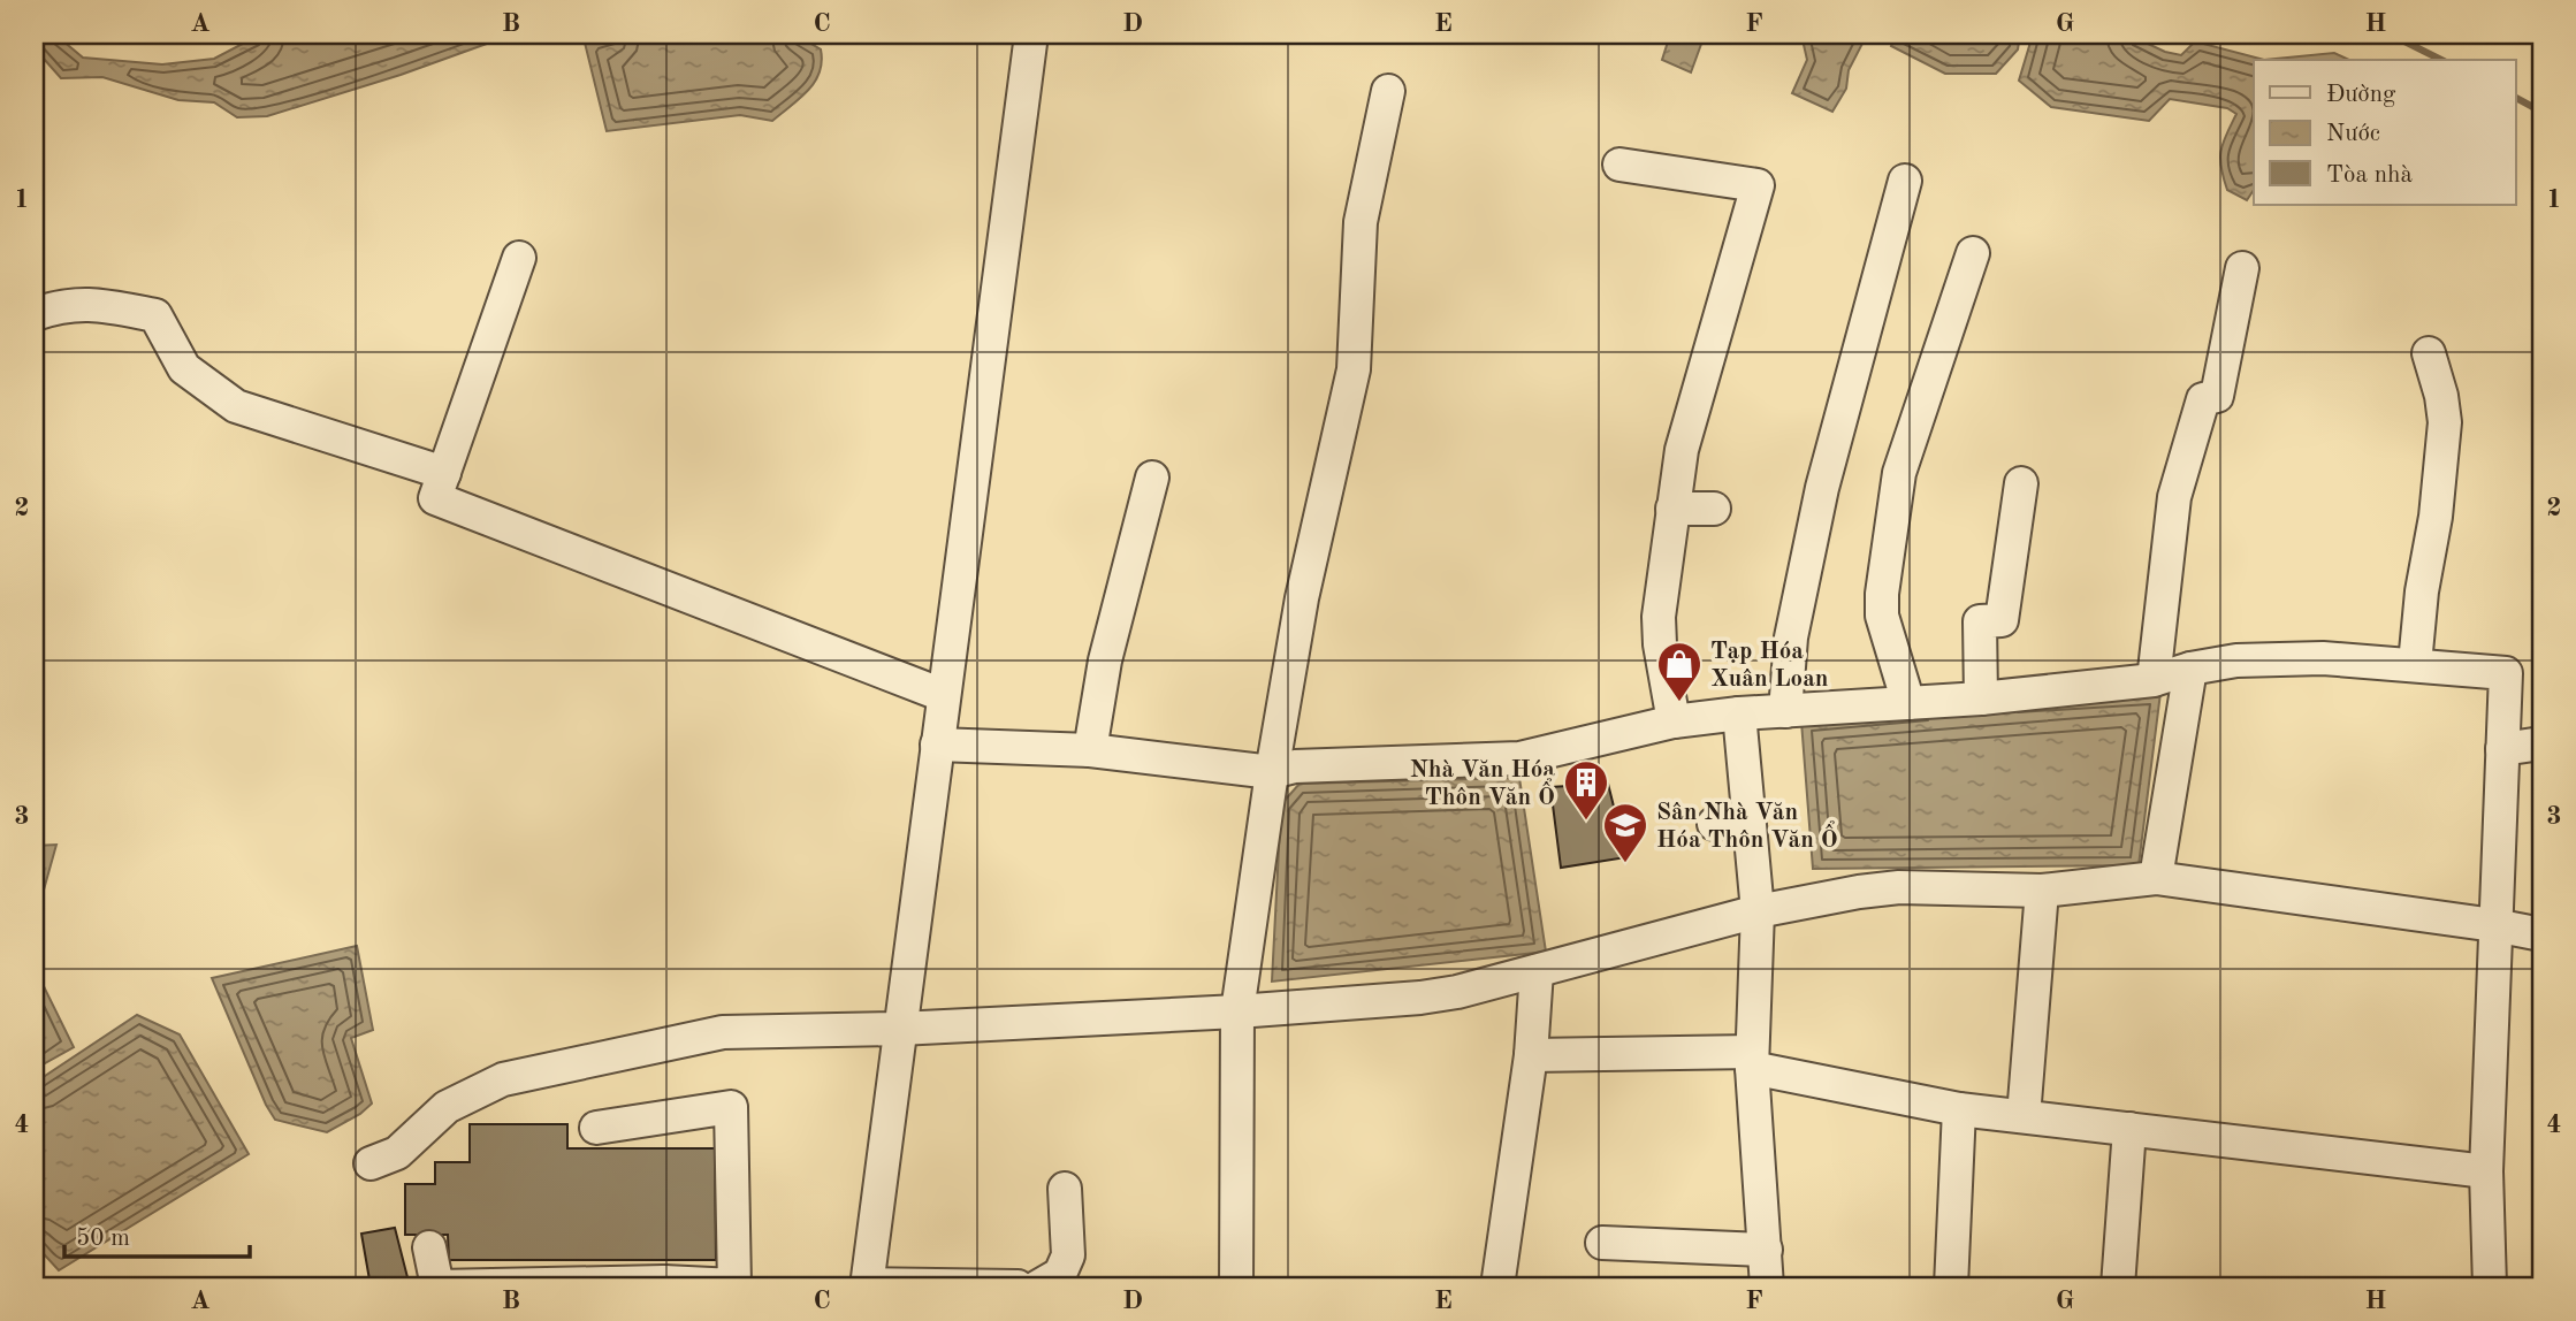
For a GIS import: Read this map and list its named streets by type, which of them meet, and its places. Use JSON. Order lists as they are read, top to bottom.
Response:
{
  "places": {
    "shop": ["Tạp Hóa Xuân Loan"],
    "building": ["Nhà Văn Hóa Thôn Văn Ổ"],
    "school or university": ["Sân Nhà Văn Hóa Thôn Văn Ổ"]
  },
  "legend": ["Đường", "Nước", "Tòa nhà"],
  "scale_bar": "50 m",
  "grid": {
    "columns": [
      "A",
      "B",
      "C",
      "D",
      "E",
      "F",
      "G",
      "H"
    ],
    "rows": [
      "1",
      "2",
      "3",
      "4"
    ]
  }
}
